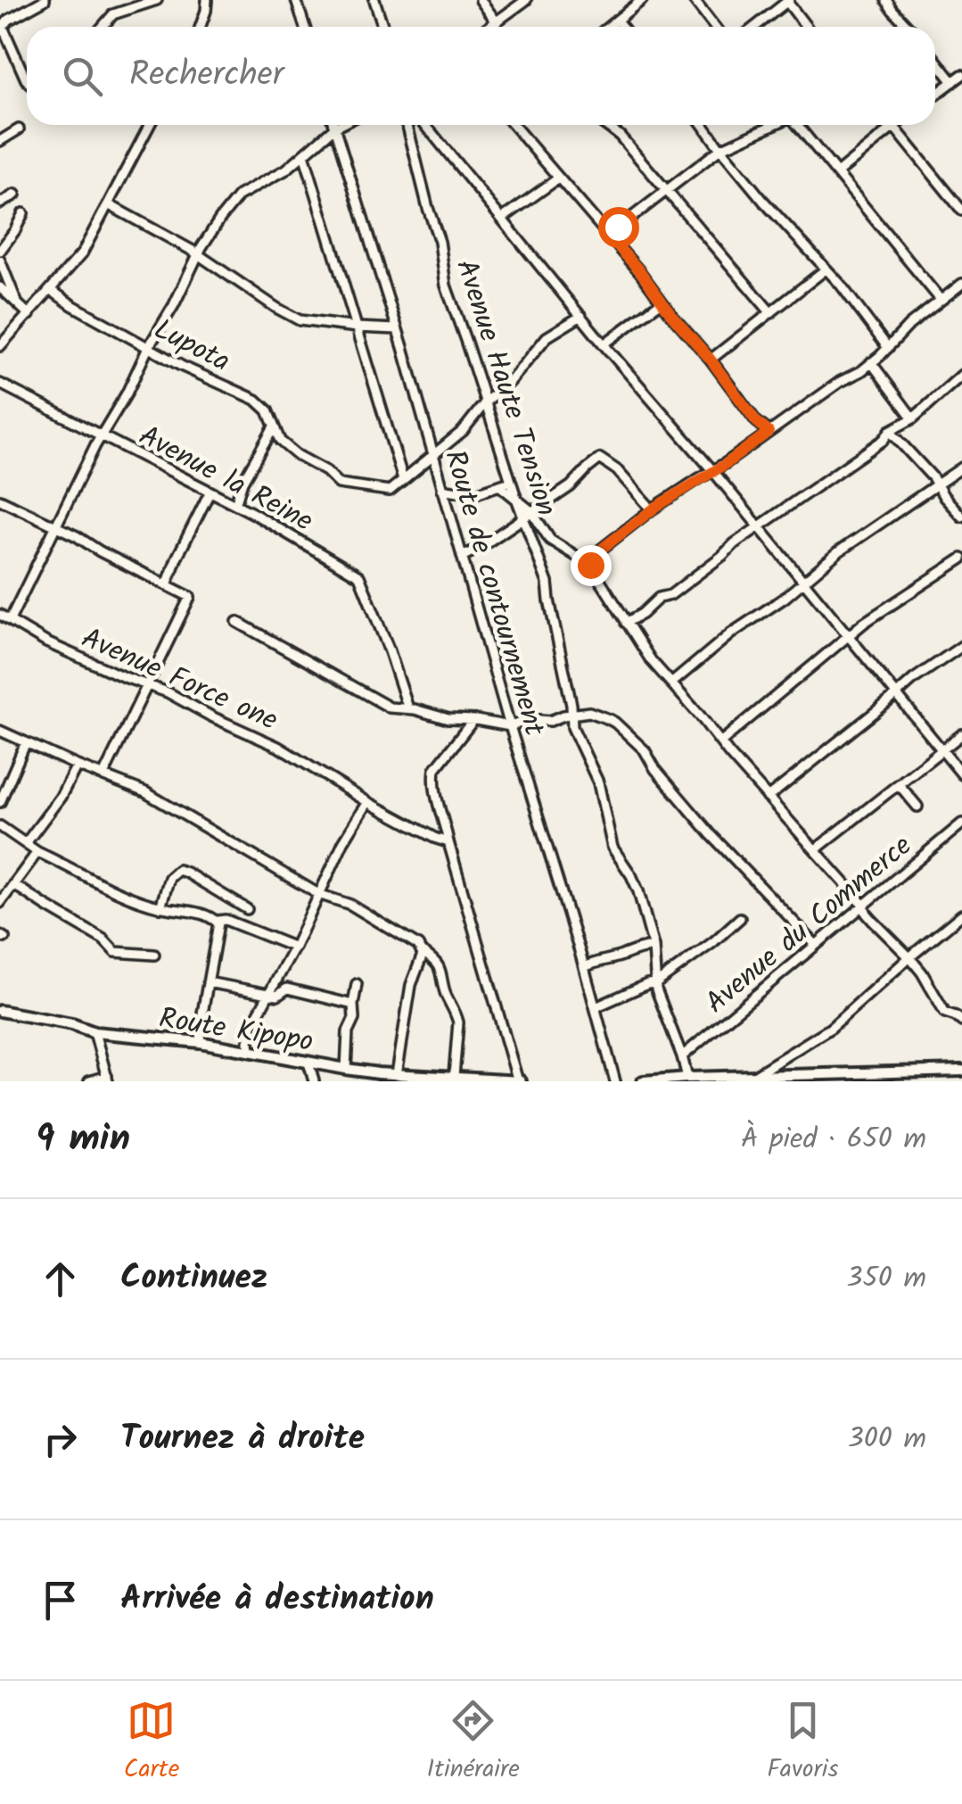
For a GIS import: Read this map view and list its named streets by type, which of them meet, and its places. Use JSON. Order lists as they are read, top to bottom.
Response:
{
  "streets": {
    "main road": ["Route Kipopo"],
    "street": [
      "Lupota",
      "Avenue Haute Tension",
      "Avenue la Reine",
      "Route de contournement",
      "Avenue Force one",
      "Avenue du Commerce"
    ]
  },
  "crossings": [
    ["Avenue Haute Tension", "Avenue du Commerce"]
  ],
  "page": {
    "search": "Rechercher",
    "heading": ["9 min", "À pied · 650 m"],
    "list": [
      ["Continuez", "350 m"],
      ["Tournez à droite", "300 m"],
      "Arrivée à destination"
    ],
    "nav": ["Carte", "Itinéraire", "Favoris"]
  }
}
